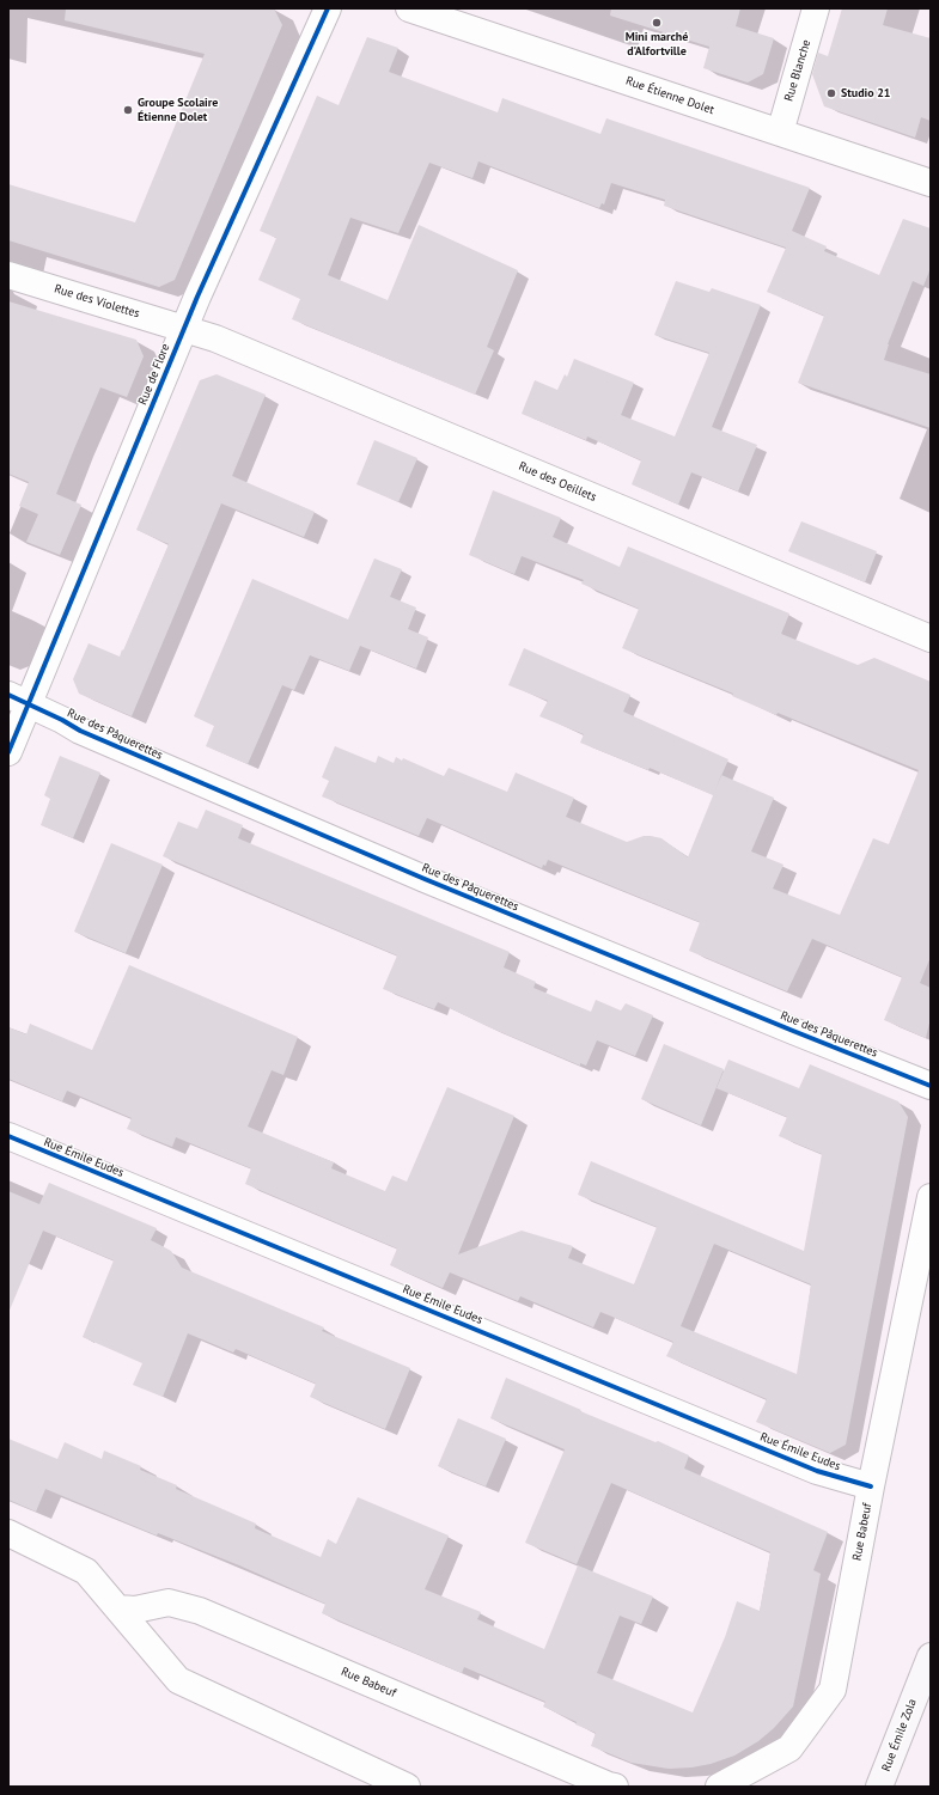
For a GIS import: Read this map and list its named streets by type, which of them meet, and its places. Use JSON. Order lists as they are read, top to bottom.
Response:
{
  "streets": {
    "main road": ["Rue Émile Zola"],
    "street": [
      "Rue Blanche",
      "Rue Étienne Dolet",
      "Rue des Violettes",
      "Rue de Flore",
      "Rue des Oeillets",
      "Rue des Pâquerettes",
      "Rue Émile Eudes",
      "Rue Babeuf"
    ]
  },
  "crossings": [
    ["Rue Blanche", "Rue Étienne Dolet"],
    ["Rue des Violettes", "Rue de Flore"],
    ["Rue des Violettes", "Rue des Oeillets"],
    ["Rue de Flore", "Rue des Oeillets"],
    ["Rue de Flore", "Rue des Pâquerettes"],
    ["Rue Émile Eudes", "Rue Babeuf"]
  ],
  "places": ["Mini marché d'Alfortville", "Studio 21", "Groupe Scolaire Étienne Dolet"]
}
